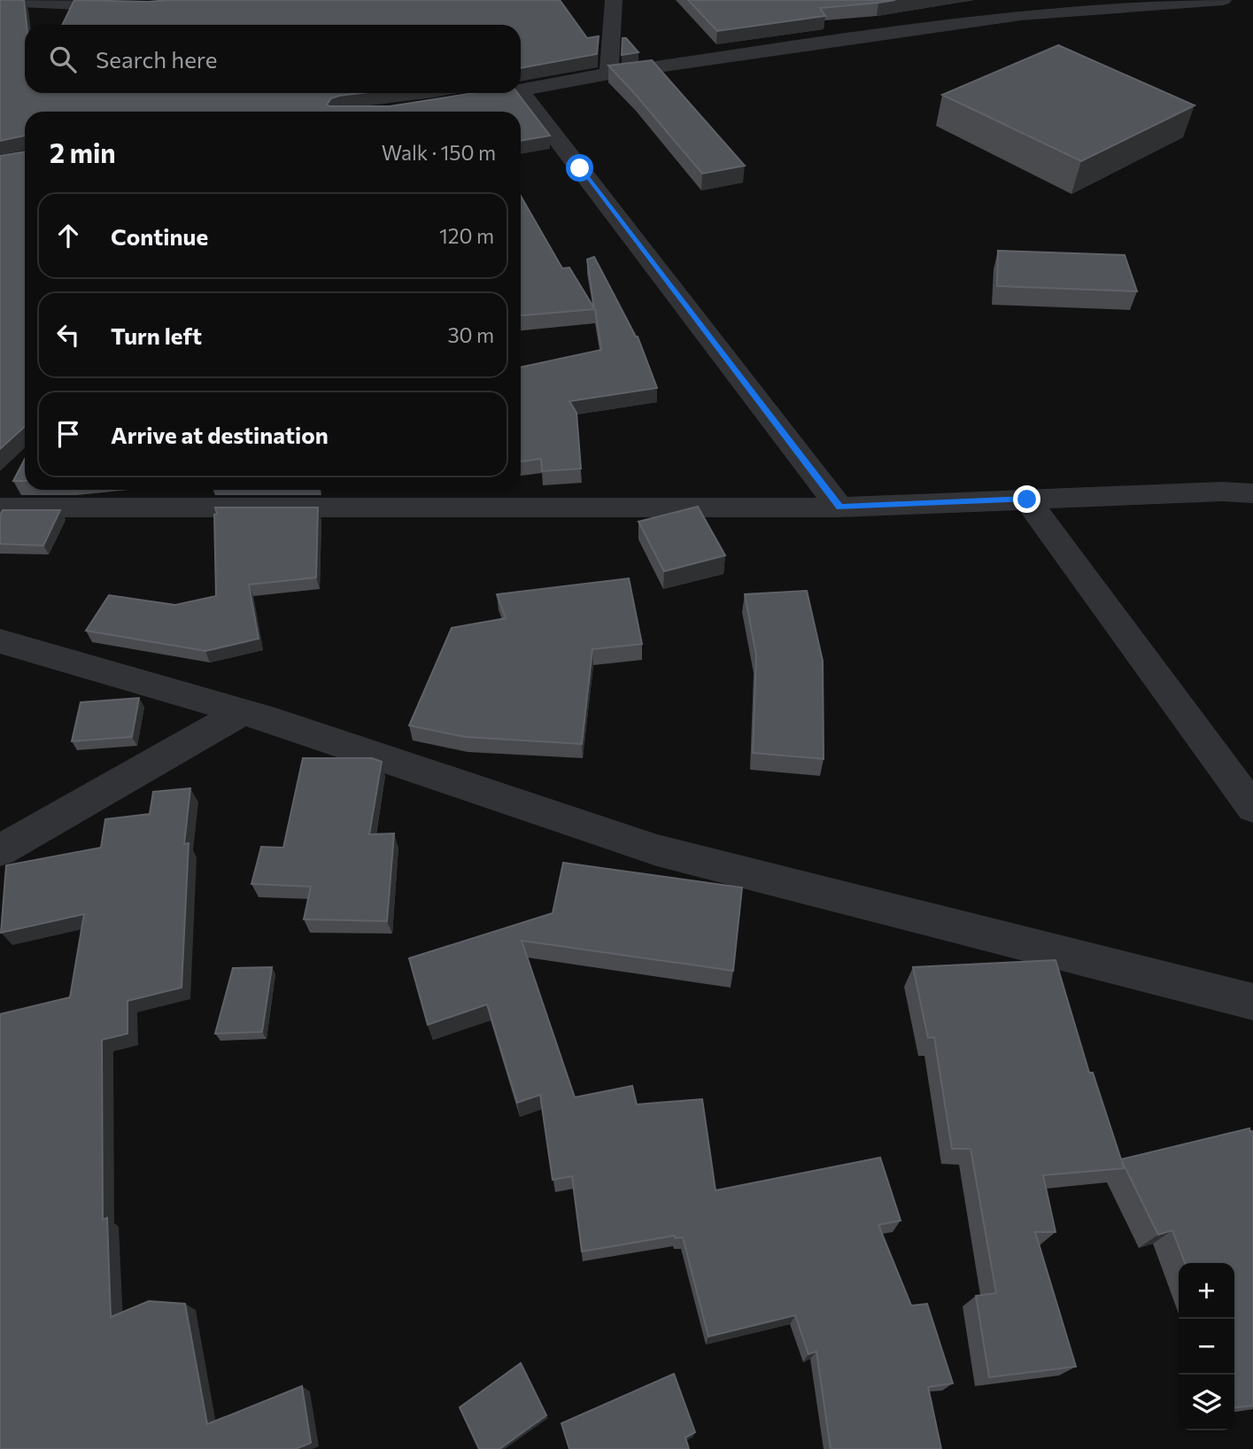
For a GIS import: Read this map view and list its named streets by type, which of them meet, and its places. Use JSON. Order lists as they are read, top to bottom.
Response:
{
  "page": {
    "search": "Search here",
    "heading": ["2 min", "Walk · 150 m"],
    "list": [
      ["Continue", "120 m"],
      ["Turn left", "30 m"],
      "Arrive at destination"
    ],
    "map_buttons": ["+", "−"]
  }
}
